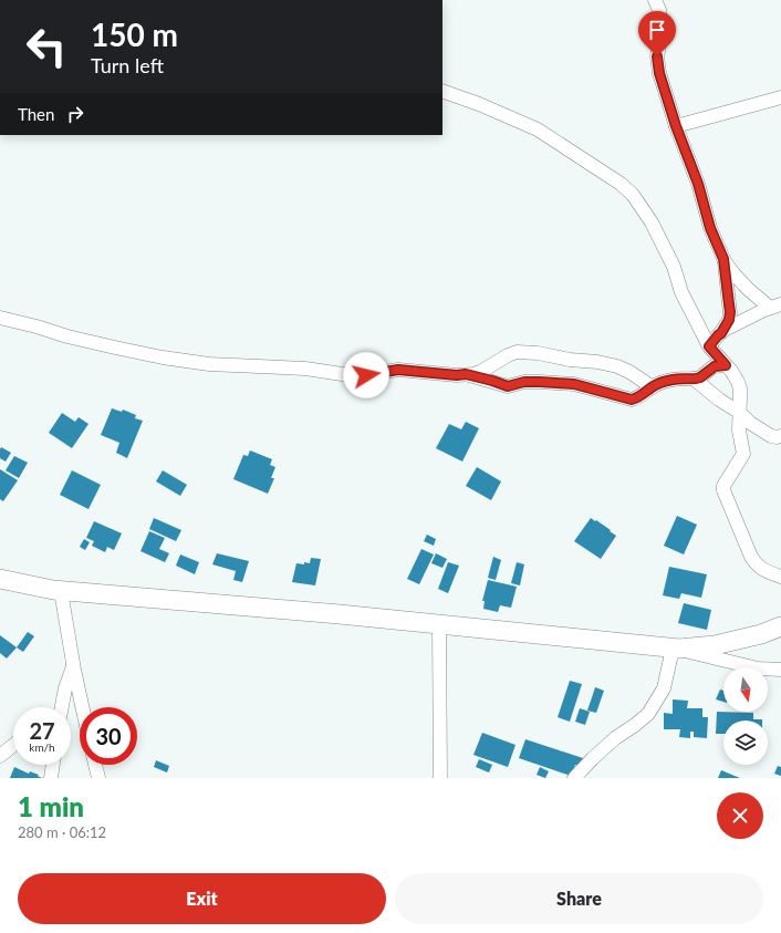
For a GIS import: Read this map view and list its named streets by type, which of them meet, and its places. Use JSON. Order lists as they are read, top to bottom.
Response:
{
  "north": "bottom",
  "page": {
    "turn": ["150 m", "Turn left"],
    "then": "Then",
    "speed": "27 km/h",
    "limit": "30",
    "heading": ["1 min", "280 m · 06:12"],
    "buttons": ["Exit", "Share"]
  }
}
